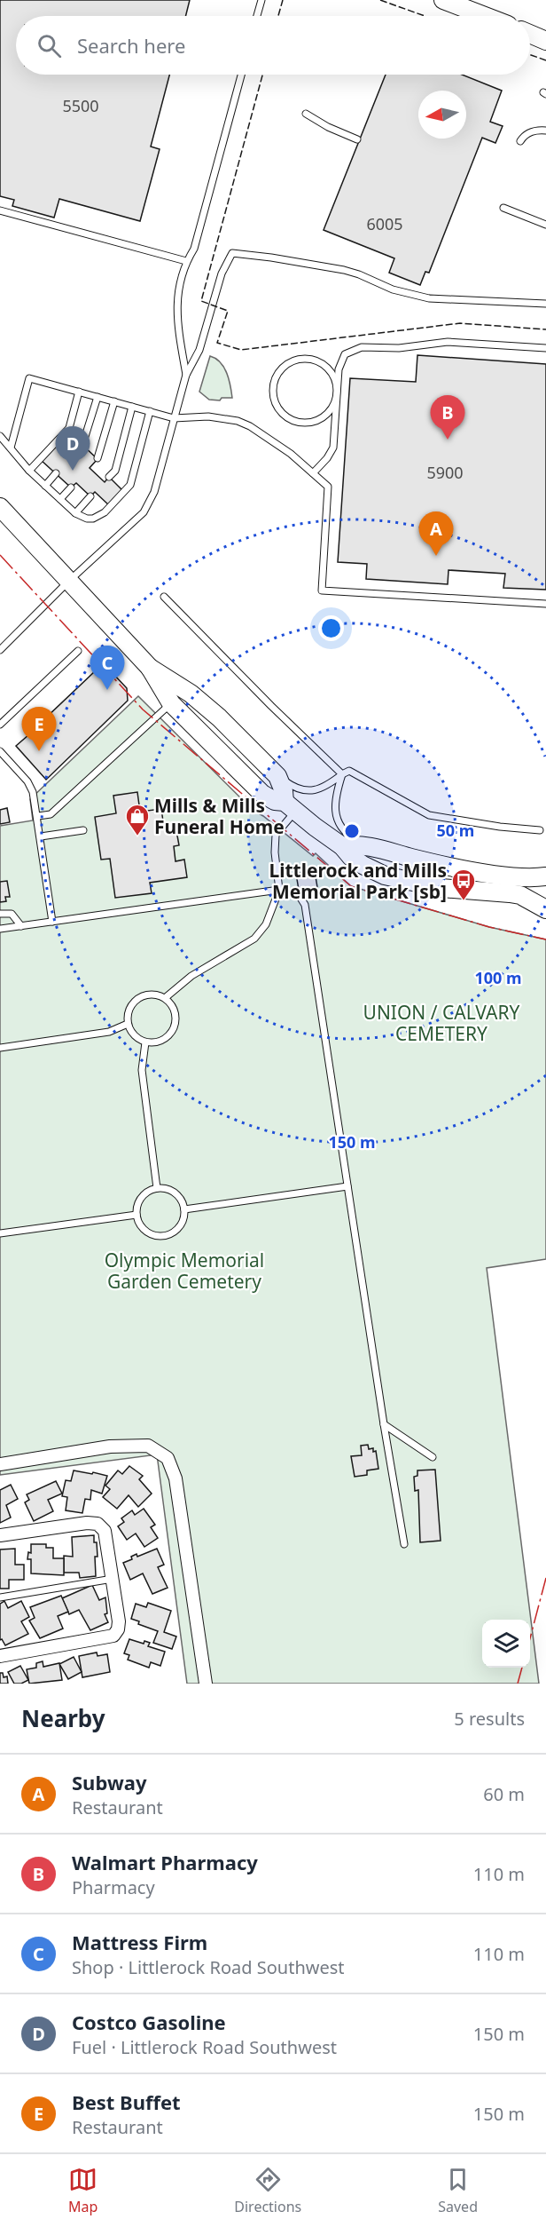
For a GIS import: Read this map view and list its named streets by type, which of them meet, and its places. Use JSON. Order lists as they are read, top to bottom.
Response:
{
  "parks": ["UNION / CALVARY CEMETERY", "Olympic Memorial Garden Cemetery"],
  "places": {
    "shop": ["Mills & Mills Funeral Home"],
    "bus stop": ["Littlerock and Mills Memorial Park [sb]"]
  },
  "house_numbers": ["5500", "6005", "5900"],
  "north": "left",
  "page": {
    "search": "Search here",
    "pins": [
      "B",
      "D",
      "A",
      "C",
      "E"
    ],
    "heading": ["Nearby", "5 results"],
    "list": [
      {
        "mark": "A",
        "name": "Subway",
        "note": "Restaurant",
        "value": "60 m"
      },
      {
        "mark": "B",
        "name": "Walmart Pharmacy",
        "note": "Pharmacy",
        "value": "110 m"
      },
      {
        "mark": "C",
        "name": "Mattress Firm",
        "note": "Shop · Littlerock Road Southwest",
        "value": "110 m"
      },
      {
        "mark": "D",
        "name": "Costco Gasoline",
        "note": "Fuel · Littlerock Road Southwest",
        "value": "150 m"
      },
      {
        "mark": "E",
        "name": "Best Buffet",
        "note": "Restaurant",
        "value": "150 m"
      }
    ],
    "nav": ["Map", "Directions", "Saved"]
  },
  "rings": ["50 m", "100 m", "150 m"]
}
